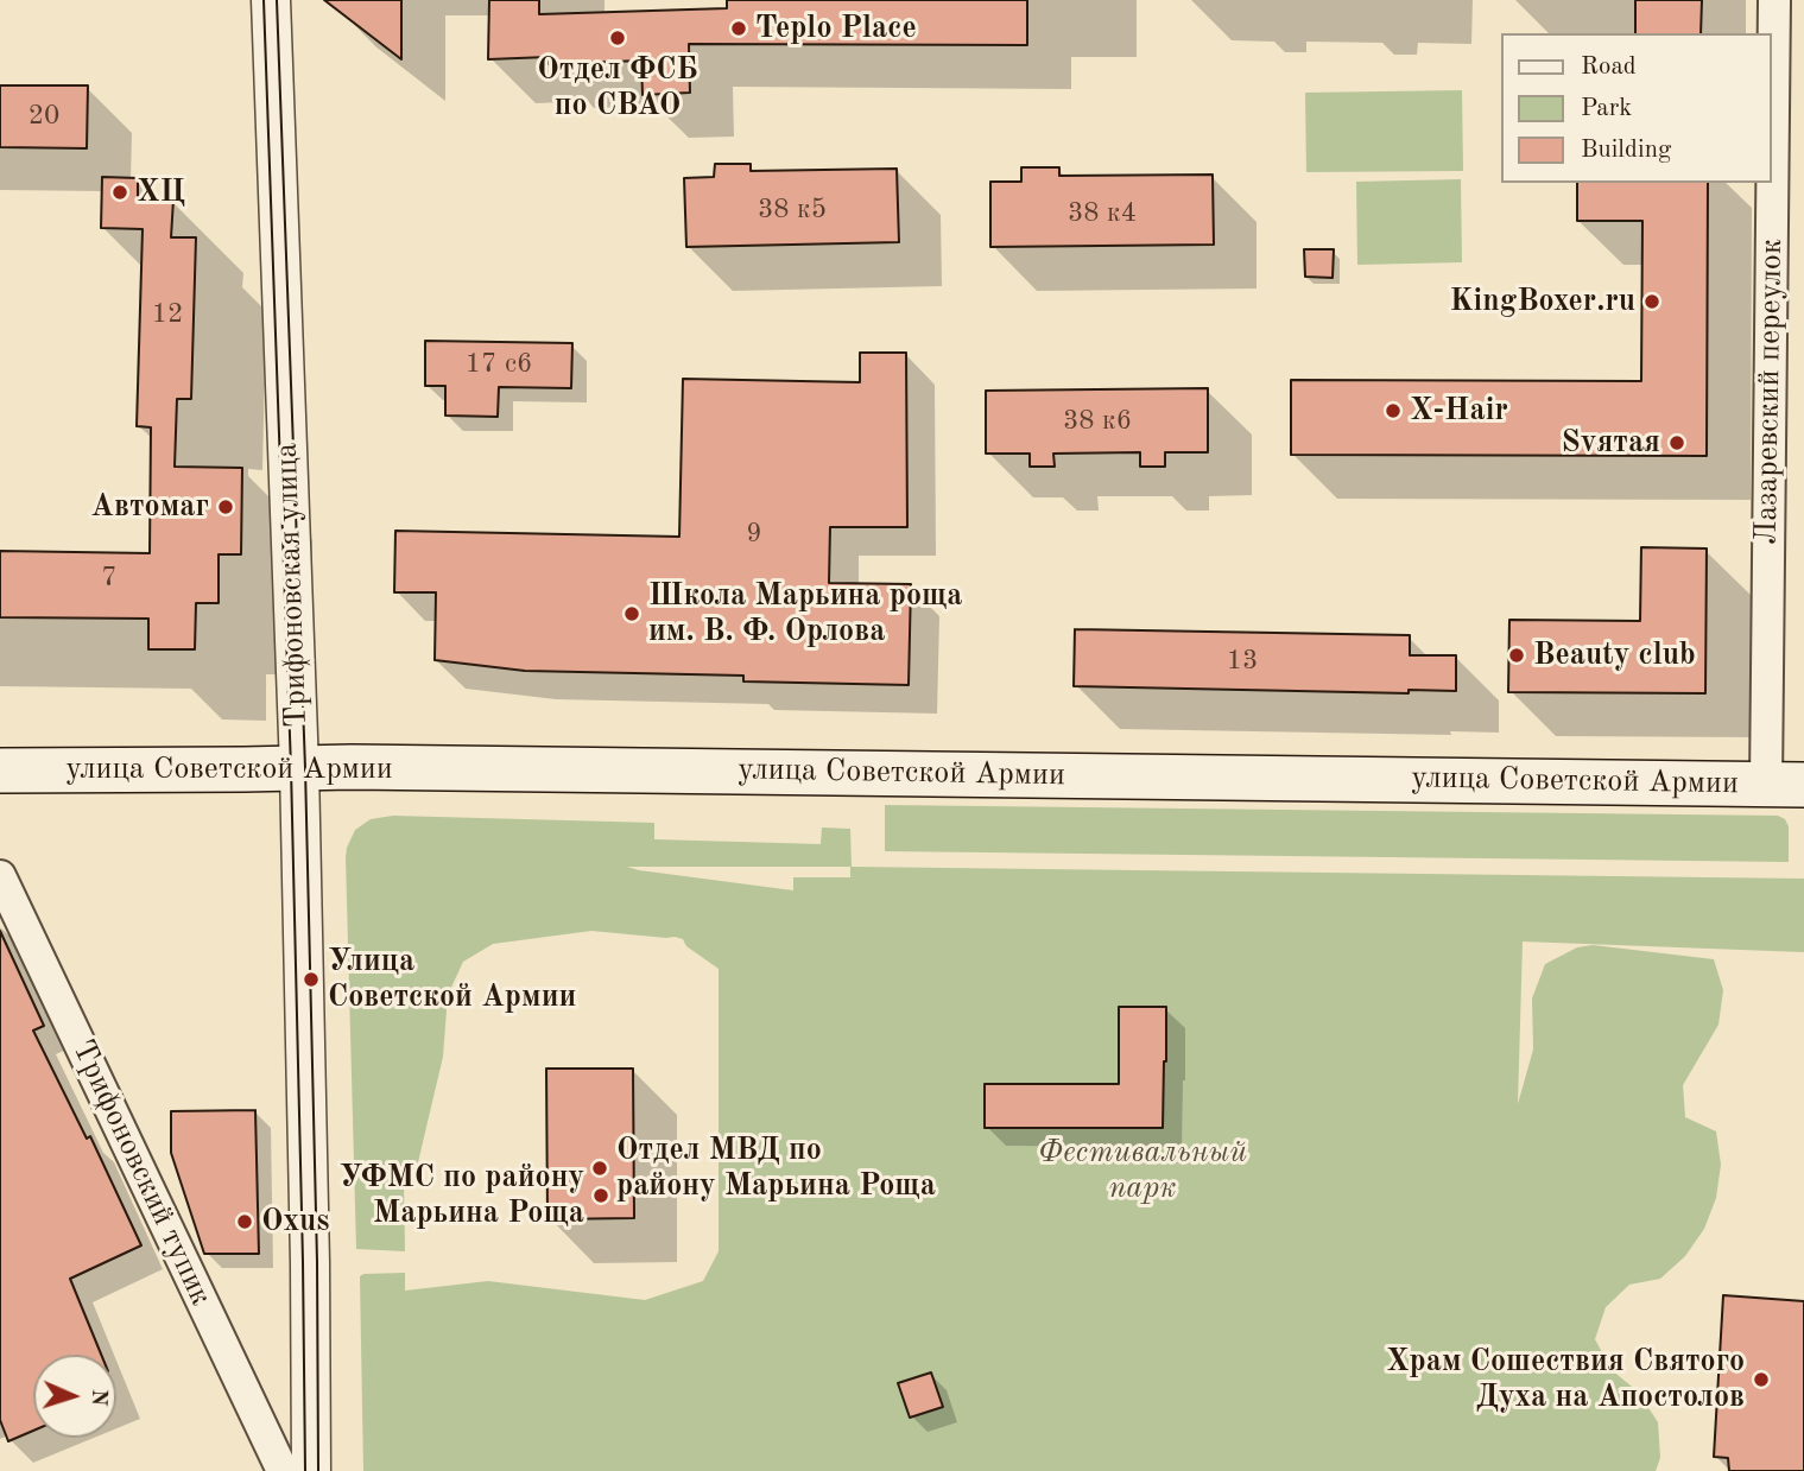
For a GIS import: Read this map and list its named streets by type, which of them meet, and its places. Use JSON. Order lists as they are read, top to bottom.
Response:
{
  "streets": {
    "main road": ["улица Советской Армии"],
    "street": ["Лазаревский переулок", "Трифоновская улица", "Трифоновский тупик"]
  },
  "crossings": [
    ["Лазаревский переулок", "улица Советской Армии"],
    ["Трифоновская улица", "улица Советской Армии"]
  ],
  "parks": ["Фестивальный парк"],
  "places": [
    "Teplo Place",
    "Отдел ФСБ по СВАО",
    "ХЦ",
    "KingBoxer.ru",
    "X-Hair",
    "Svятая",
    "Автомаг",
    "Школа Марьина роща им. В. Ф. Орлова",
    "Beauty club",
    "Улица Советской Армии",
    "Отдел МВД по району Марьина Роща",
    "УФМС по району Марьина Роща",
    "Oxus",
    "Храм Сошествия Святого Духа на Апостолов"
  ],
  "house_numbers": [
    "20",
    "38 к5",
    "38 к4",
    "12",
    "17 с6",
    "38 к6",
    "9",
    "7",
    "13"
  ],
  "legend": ["Road", "Park", "Building"],
  "north": "right"
}
